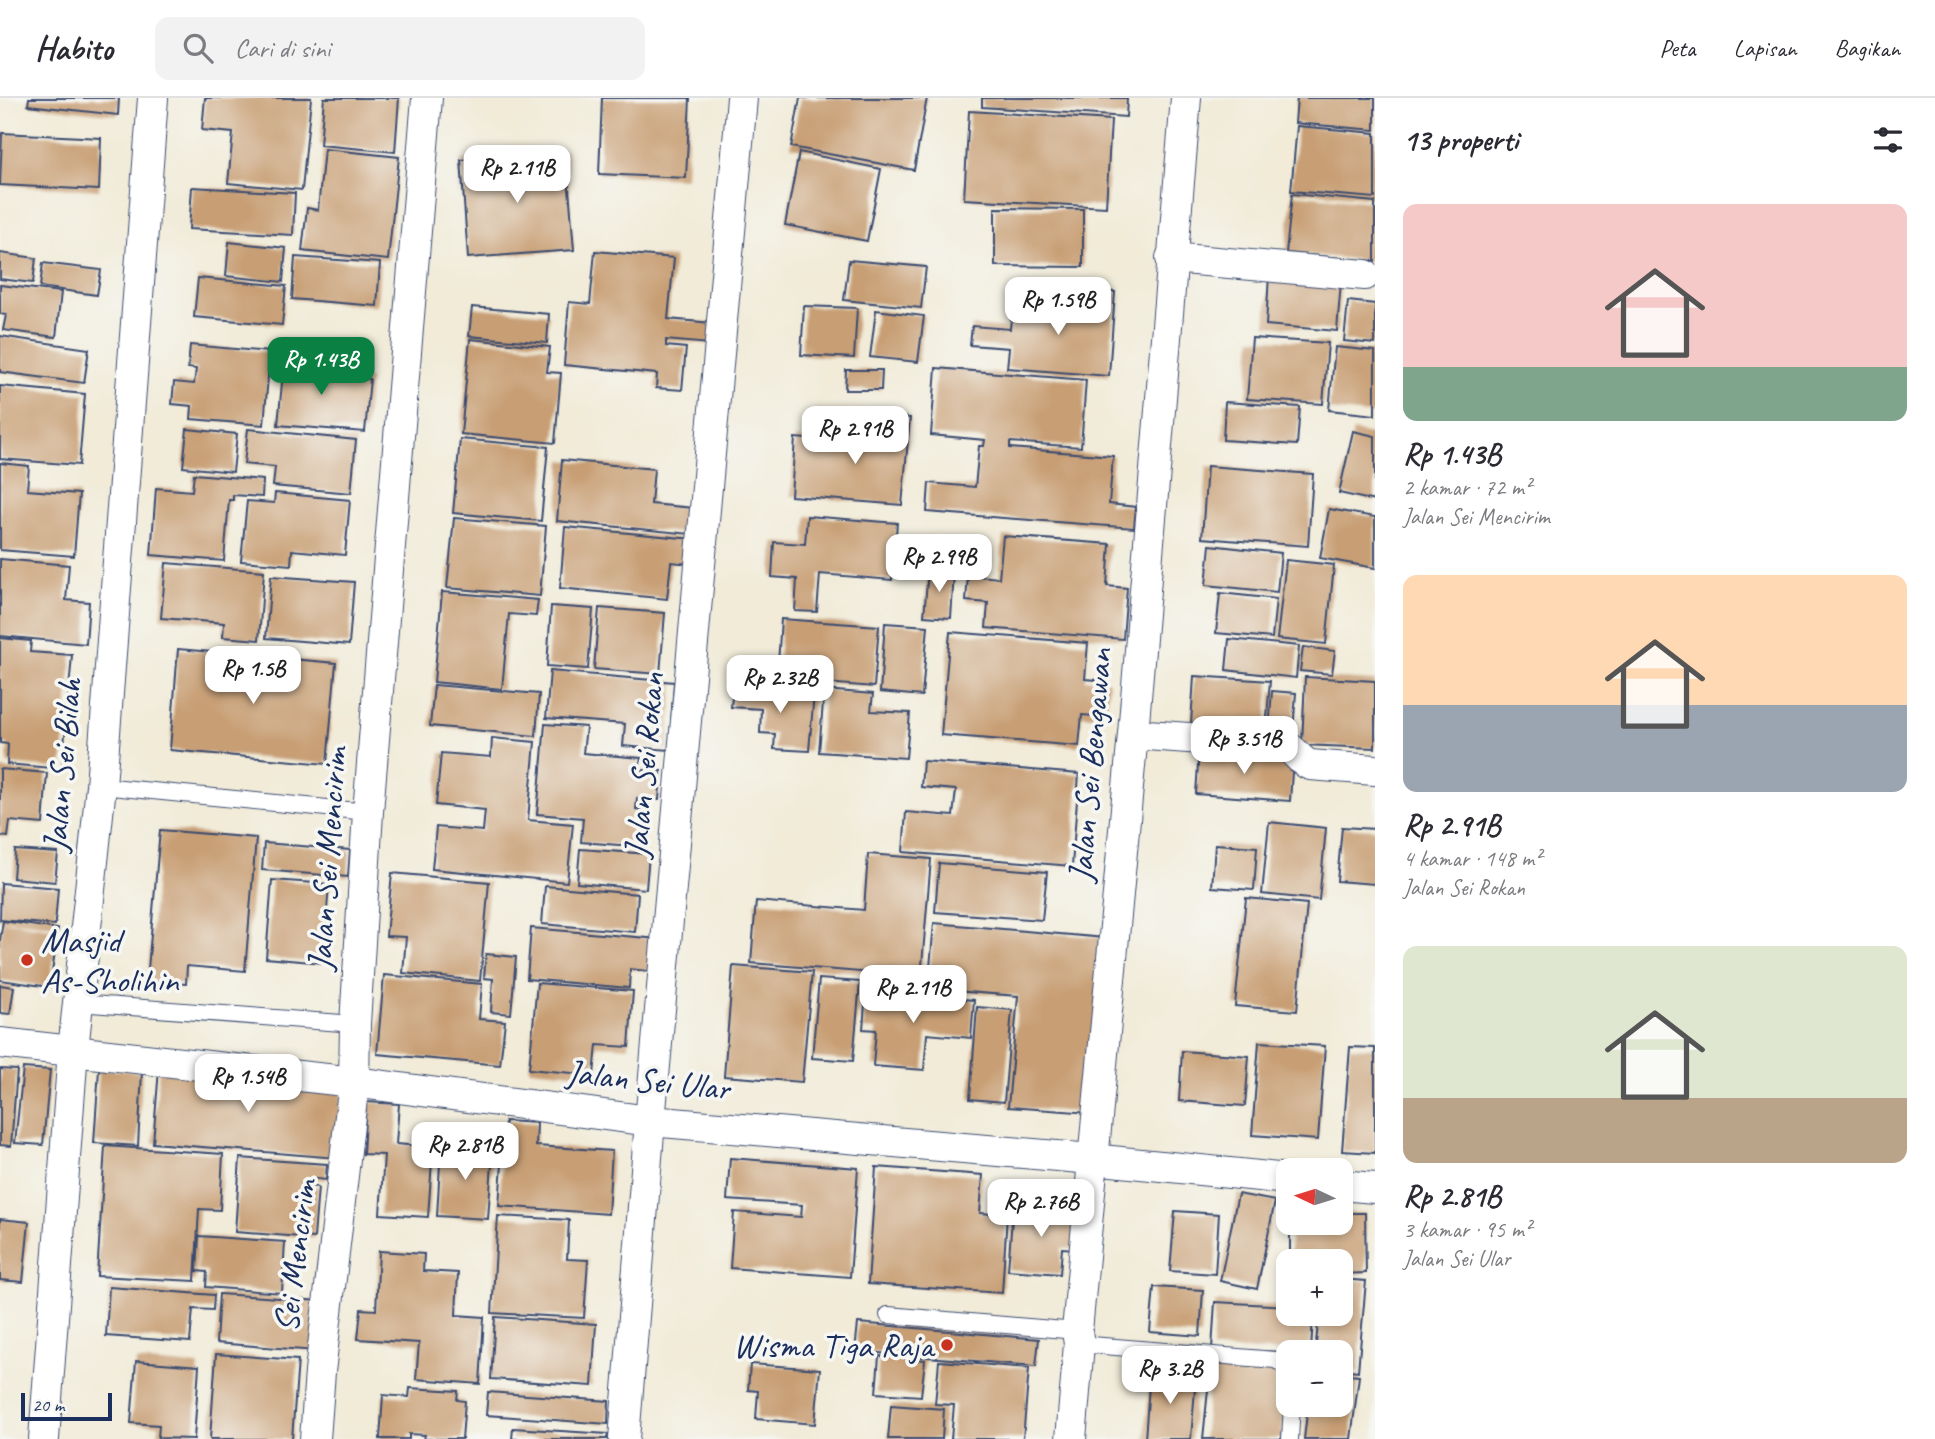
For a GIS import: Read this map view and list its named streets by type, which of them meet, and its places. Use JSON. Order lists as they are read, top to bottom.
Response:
{
  "streets": {
    "street": [
      "Jalan Sei Bilah",
      "Jalan Sei Rokan",
      "Jalan Sei Bengawan",
      "Jalan Sei Mencirim",
      "Jalan Sei Ular",
      "Sei Mencirim"
    ]
  },
  "crossings": [
    ["Jalan Sei Bilah", "Jalan Sei Ular"],
    ["Jalan Sei Rokan", "Jalan Sei Ular"],
    ["Jalan Sei Bengawan", "Jalan Sei Ular"],
    ["Jalan Sei Mencirim", "Jalan Sei Ular"],
    ["Jalan Sei Mencirim", "Sei Mencirim"],
    ["Jalan Sei Ular", "Sei Mencirim"]
  ],
  "places": ["Masjid As-Sholihin", "Wisma Tiga Raja"],
  "scale_bar": "20 m",
  "north": "left",
  "page": {
    "header": "Habito",
    "search": "Cari di sini",
    "nav": ["Peta", "Lapisan", "Bagikan"],
    "heading": "13 properti",
    "price": [
      "Rp 2.11B",
      "Rp 1.59B",
      "Rp 1.43B",
      "Rp 2.91B",
      "Rp 2.99B",
      "Rp 1.5B",
      "Rp 2.32B",
      "Rp 3.51B",
      "Rp 2.11B",
      "Rp 1.54B",
      "Rp 2.81B",
      "Rp 2.76B",
      "Rp 3.2B"
    ],
    "list": [
      {
        "name": "Rp 1.43B",
        "note": "2 kamar · 72 m² · Jalan Sei Mencirim"
      },
      {
        "name": "Rp 2.91B",
        "note": "4 kamar · 148 m² · Jalan Sei Rokan"
      },
      {
        "name": "Rp 2.81B",
        "note": "3 kamar · 95 m² · Jalan Sei Ular"
      }
    ],
    "map_buttons": ["+", "−"],
    "scale": "20 m"
  }
}
